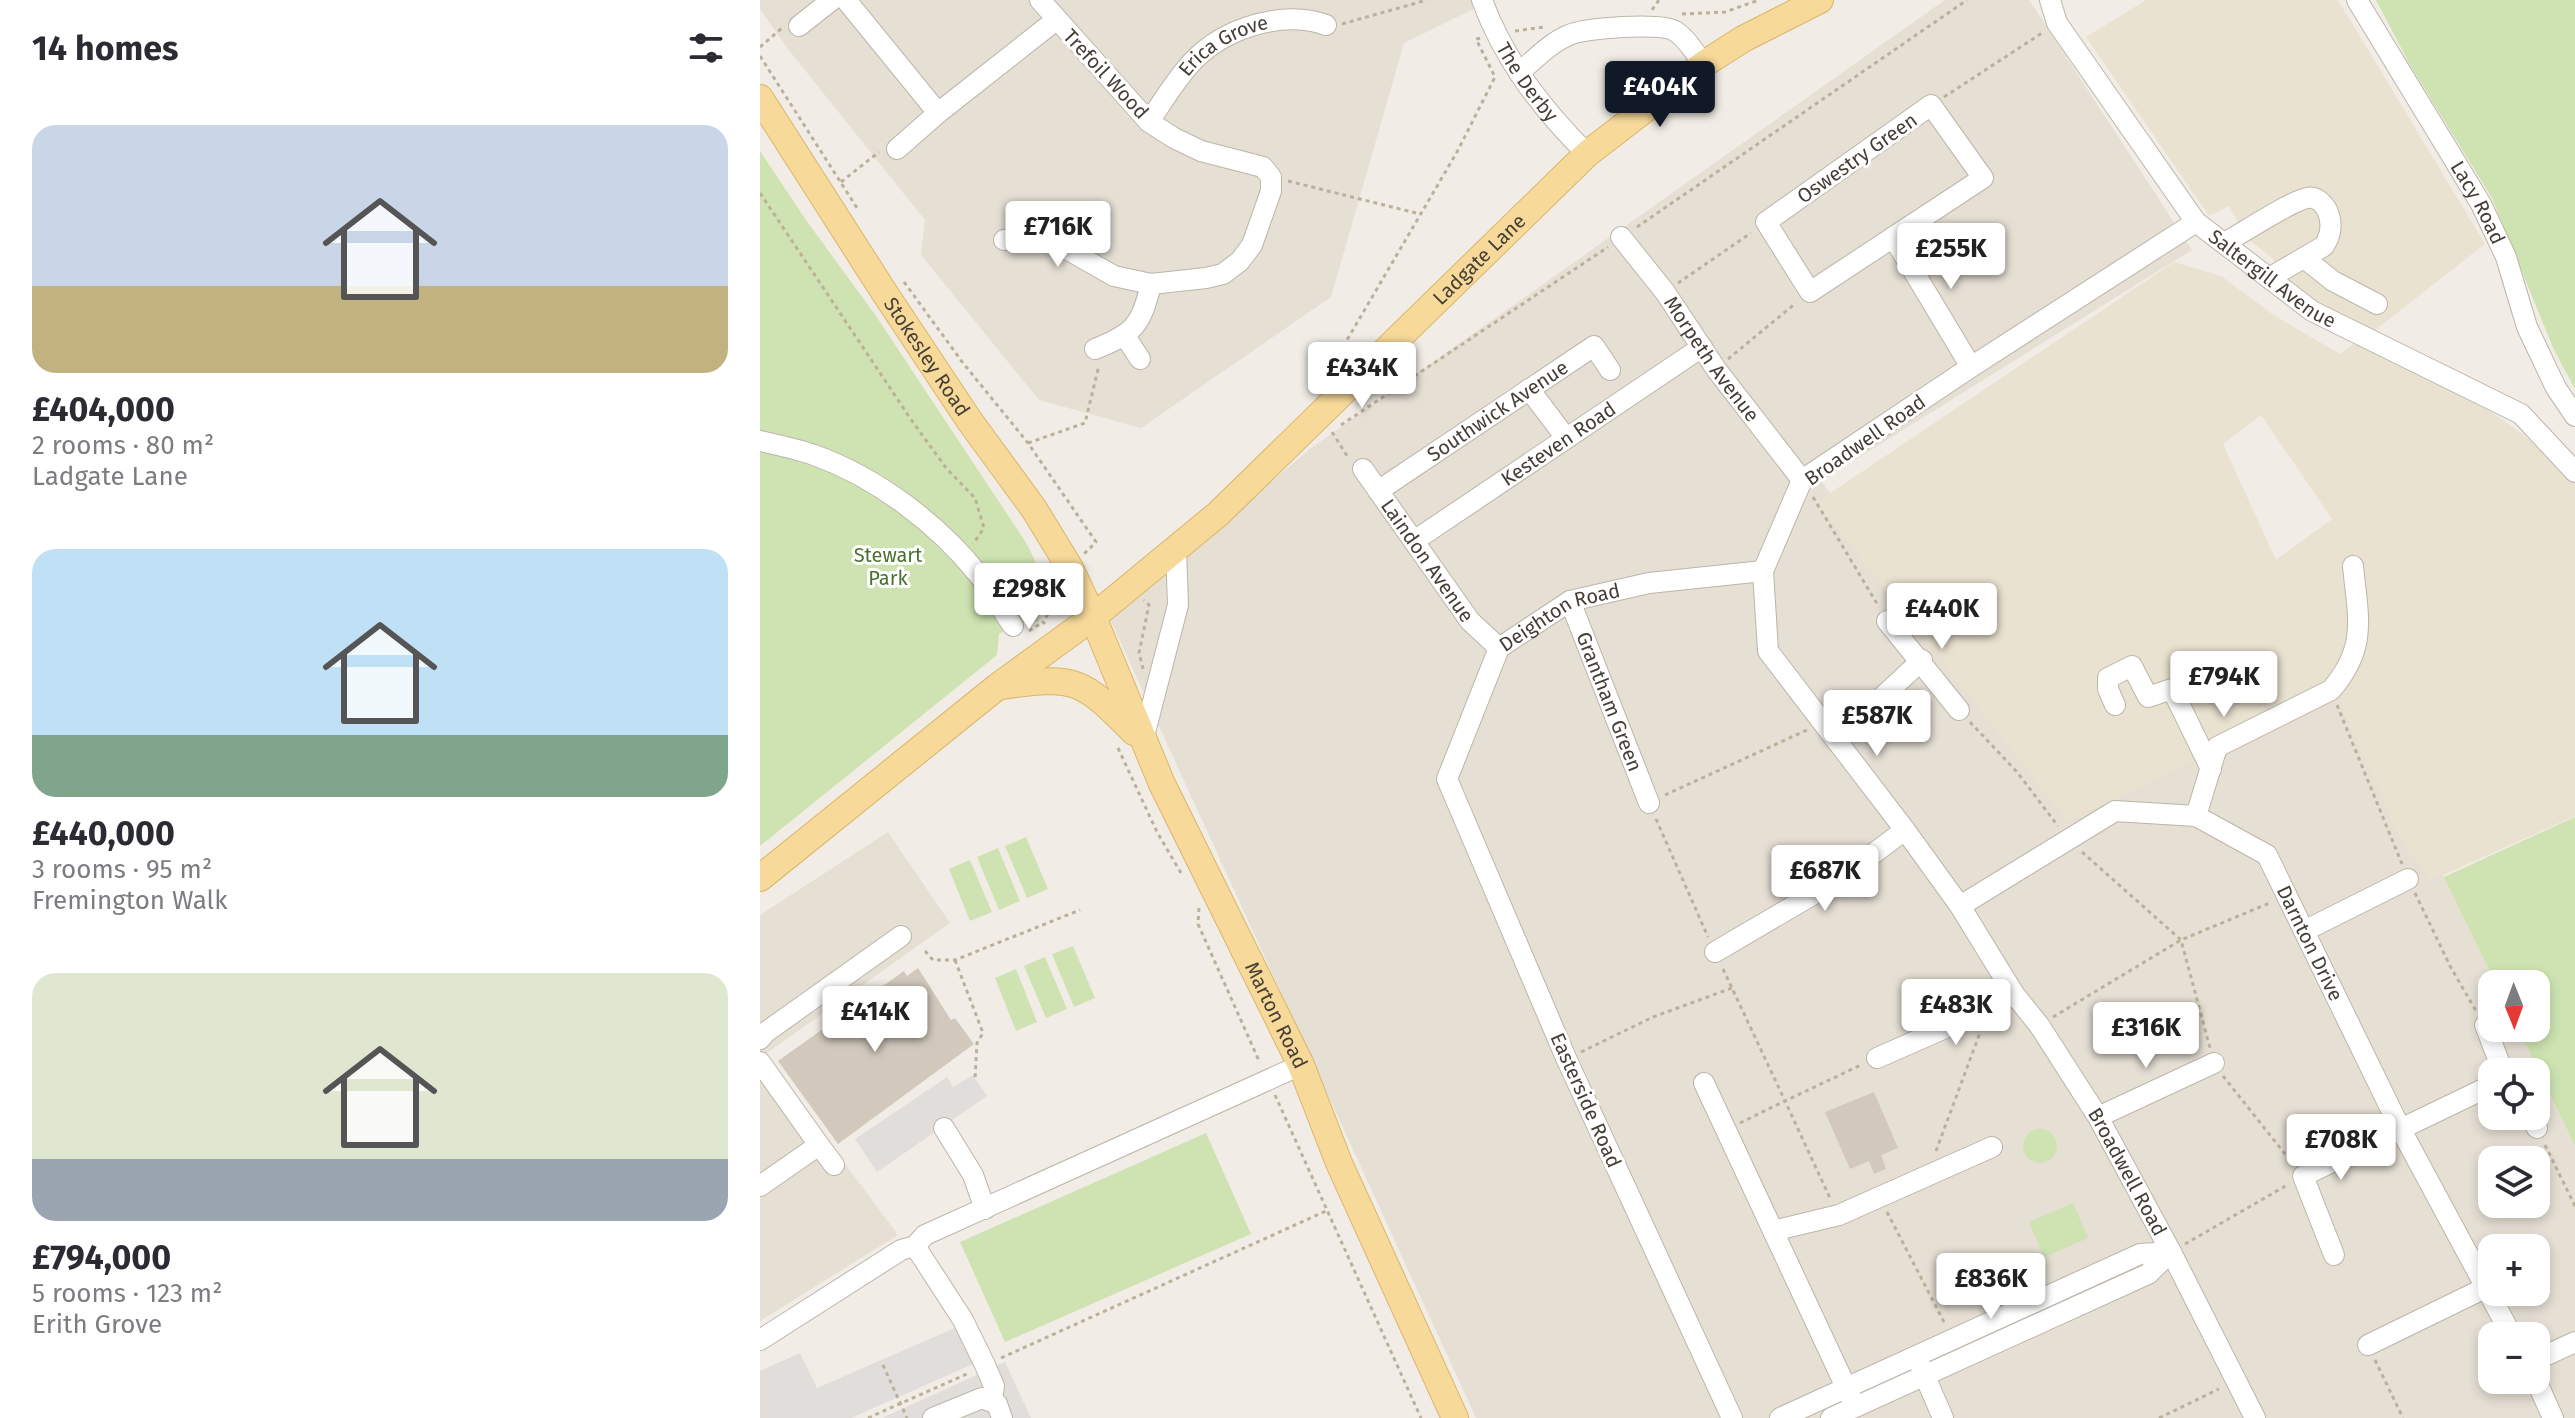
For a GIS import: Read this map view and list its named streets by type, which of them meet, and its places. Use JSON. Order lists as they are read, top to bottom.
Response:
{
  "streets": {
    "main road": ["Ladgate Lane", "Stokesley Road", "Marton Road"],
    "street": [
      "Erica Grove",
      "Trefoil Wood",
      "The Derby",
      "Oswestry Green",
      "Lacy Road",
      "Saltergill Avenue",
      "Morpeth Avenue",
      "Southwick Avenue",
      "Broadwell Road",
      "Kesteven Road",
      "Laindon Avenue",
      "Deighton Road",
      "Grantham Green",
      "Darnton Drive",
      "Easterside Road"
    ]
  },
  "crossings": [
    ["Erica Grove", "Trefoil Wood"],
    ["The Derby", "Ladgate Lane"],
    ["Ladgate Lane", "Stokesley Road"],
    ["Ladgate Lane", "Marton Road"],
    ["Saltergill Avenue", "Broadwell Road"],
    ["Stokesley Road", "Marton Road"],
    ["Morpeth Avenue", "Broadwell Road"],
    ["Morpeth Avenue", "Kesteven Road"],
    ["Southwick Avenue", "Laindon Avenue"],
    ["Broadwell Road", "Deighton Road"],
    ["Broadwell Road", "Darnton Drive"],
    ["Kesteven Road", "Laindon Avenue"],
    ["Laindon Avenue", "Deighton Road"],
    ["Deighton Road", "Grantham Green"],
    ["Deighton Road", "Easterside Road"]
  ],
  "parks": ["Stewart Park"],
  "north": "bottom",
  "page": {
    "heading": "14 homes",
    "price": [
      "£404K",
      "£716K",
      "£255K",
      "£434K",
      "£298K",
      "£440K",
      "£794K",
      "£587K",
      "£687K",
      "£483K",
      "£414K",
      "£316K",
      "£708K",
      "£836K"
    ],
    "list": [
      {
        "name": "£404,000",
        "note": "2 rooms · 80 m² · Ladgate Lane"
      },
      {
        "name": "£440,000",
        "note": "3 rooms · 95 m² · Fremington Walk"
      },
      {
        "name": "£794,000",
        "note": "5 rooms · 123 m² · Erith Grove"
      }
    ],
    "map_buttons": ["+", "−"]
  }
}
